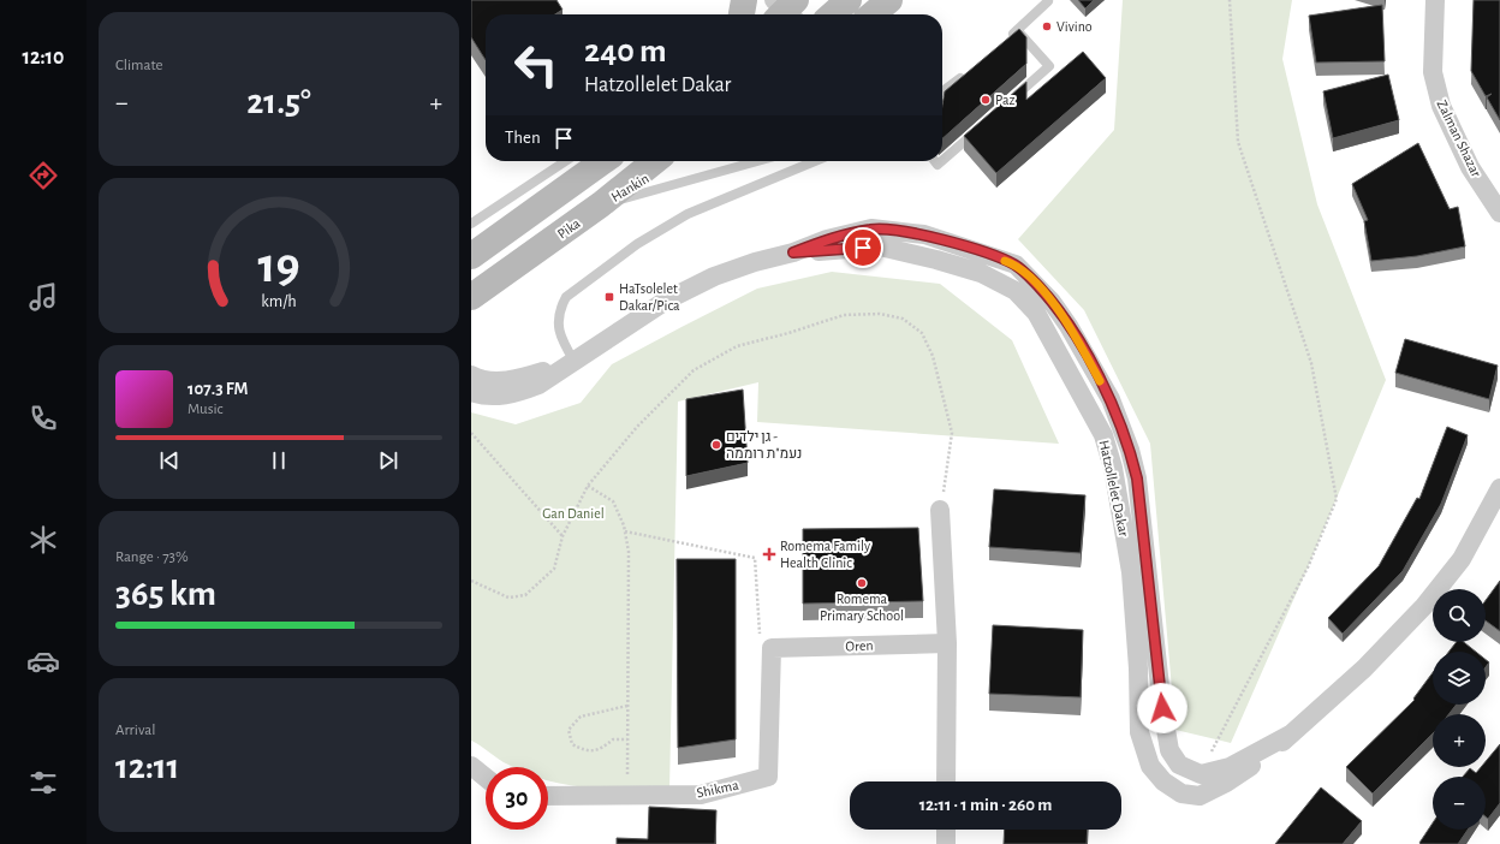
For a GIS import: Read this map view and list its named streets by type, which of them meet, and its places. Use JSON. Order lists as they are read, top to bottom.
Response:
{
  "streets": {
    "main road": ["Hankin", "Pika"],
    "street": [
      "Zalman Shazar",
      "Hatzollelet Dakar",
      "Oren",
      "Shikma"
    ]
  },
  "crossings": [
    ["Hankin", "Pika"],
    ["Oren", "Shikma"]
  ],
  "parks": ["Gan Daniel"],
  "places": {
    "other": [
      "Vivino",
      "Paz",
      "גן ילדים - נעמ\"ת רוממה",
      "Romema Primary School"
    ],
    "transit": ["HaTsolelet Dakar/Pica"],
    "health": ["Romema Family Health Clinic"]
  },
  "page": {
    "tabs": "12:10",
    "tile": [
      "Climate",
      ["Range · 73%", "365 km"],
      ["Arrival", "12:11"]
    ],
    "turn": ["240 m", "Hatzollelet Dakar"],
    "heat": ["−", "21.5°", "+"],
    "then": "Then",
    "song": ["107.3 FM", "Music"],
    "map_buttons": ["+", "−"],
    "limit": "30",
    "trip": "12:11 · 1 min · 260 m",
    "gauge": ["19", "km/h"]
  }
}
